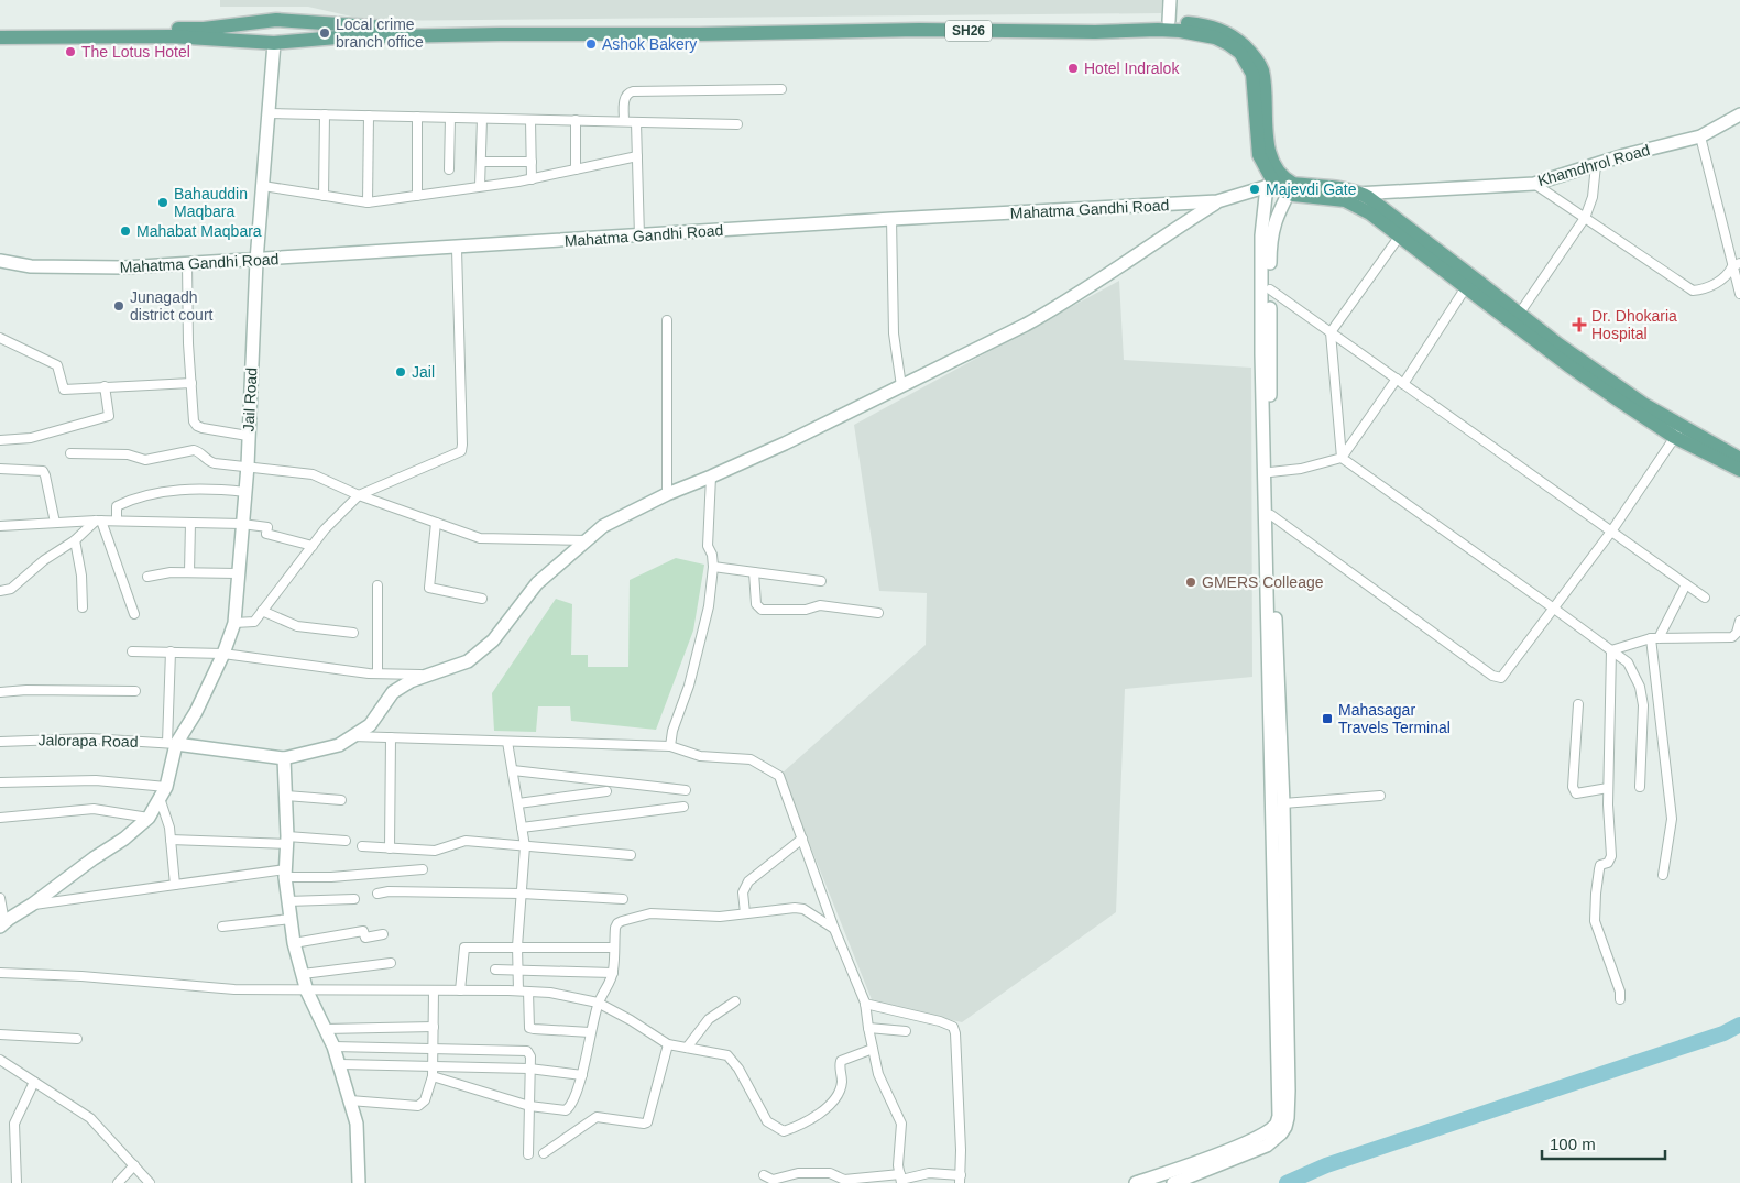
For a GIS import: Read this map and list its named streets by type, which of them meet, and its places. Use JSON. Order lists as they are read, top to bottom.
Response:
{
  "streets": {
    "main road": ["SH26"],
    "street": [
      "Khamdhrol Road",
      "Mahatma Gandhi Road",
      "Jail Road",
      "Jalorapa Road"
    ]
  },
  "crossings": [
    ["SH26", "Mahatma Gandhi Road"],
    ["SH26", "Jail Road"],
    ["Mahatma Gandhi Road", "Jail Road"],
    ["Jail Road", "Jalorapa Road"]
  ],
  "places": {
    "other": [
      "Local crime branch office",
      "Ashok Bakery",
      "The Lotus Hotel",
      "Hotel Indralok",
      "Majevdi Gate",
      "Bahauddin Maqbara",
      "Mahabat Maqbara",
      "Junagadh district court",
      "Jail",
      "GMERS Colleage"
    ],
    "health": ["Dr. Dhokaria Hospital"],
    "transit": ["Mahasagar Travels Terminal"]
  },
  "scale_bar": "100 m"
}
